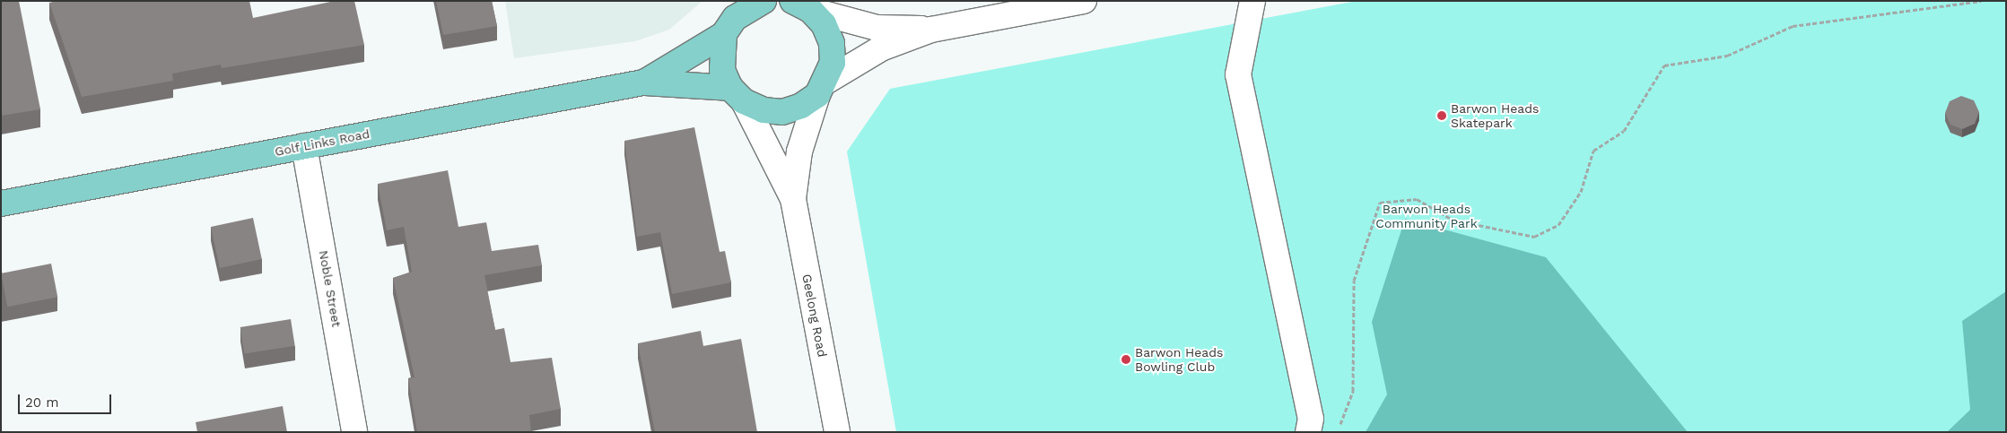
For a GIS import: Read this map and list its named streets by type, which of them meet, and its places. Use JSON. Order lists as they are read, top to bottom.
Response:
{
  "streets": {
    "main road": ["Golf Links Road"],
    "street": ["Noble Street", "Geelong Road"]
  },
  "crossings": [
    ["Golf Links Road", "Noble Street"],
    ["Golf Links Road", "Geelong Road"]
  ],
  "parks": ["Barwon Heads Community Park"],
  "places": ["Barwon Heads Skatepark", "Barwon Heads Bowling Club"],
  "scale_bar": "20 m"
}
